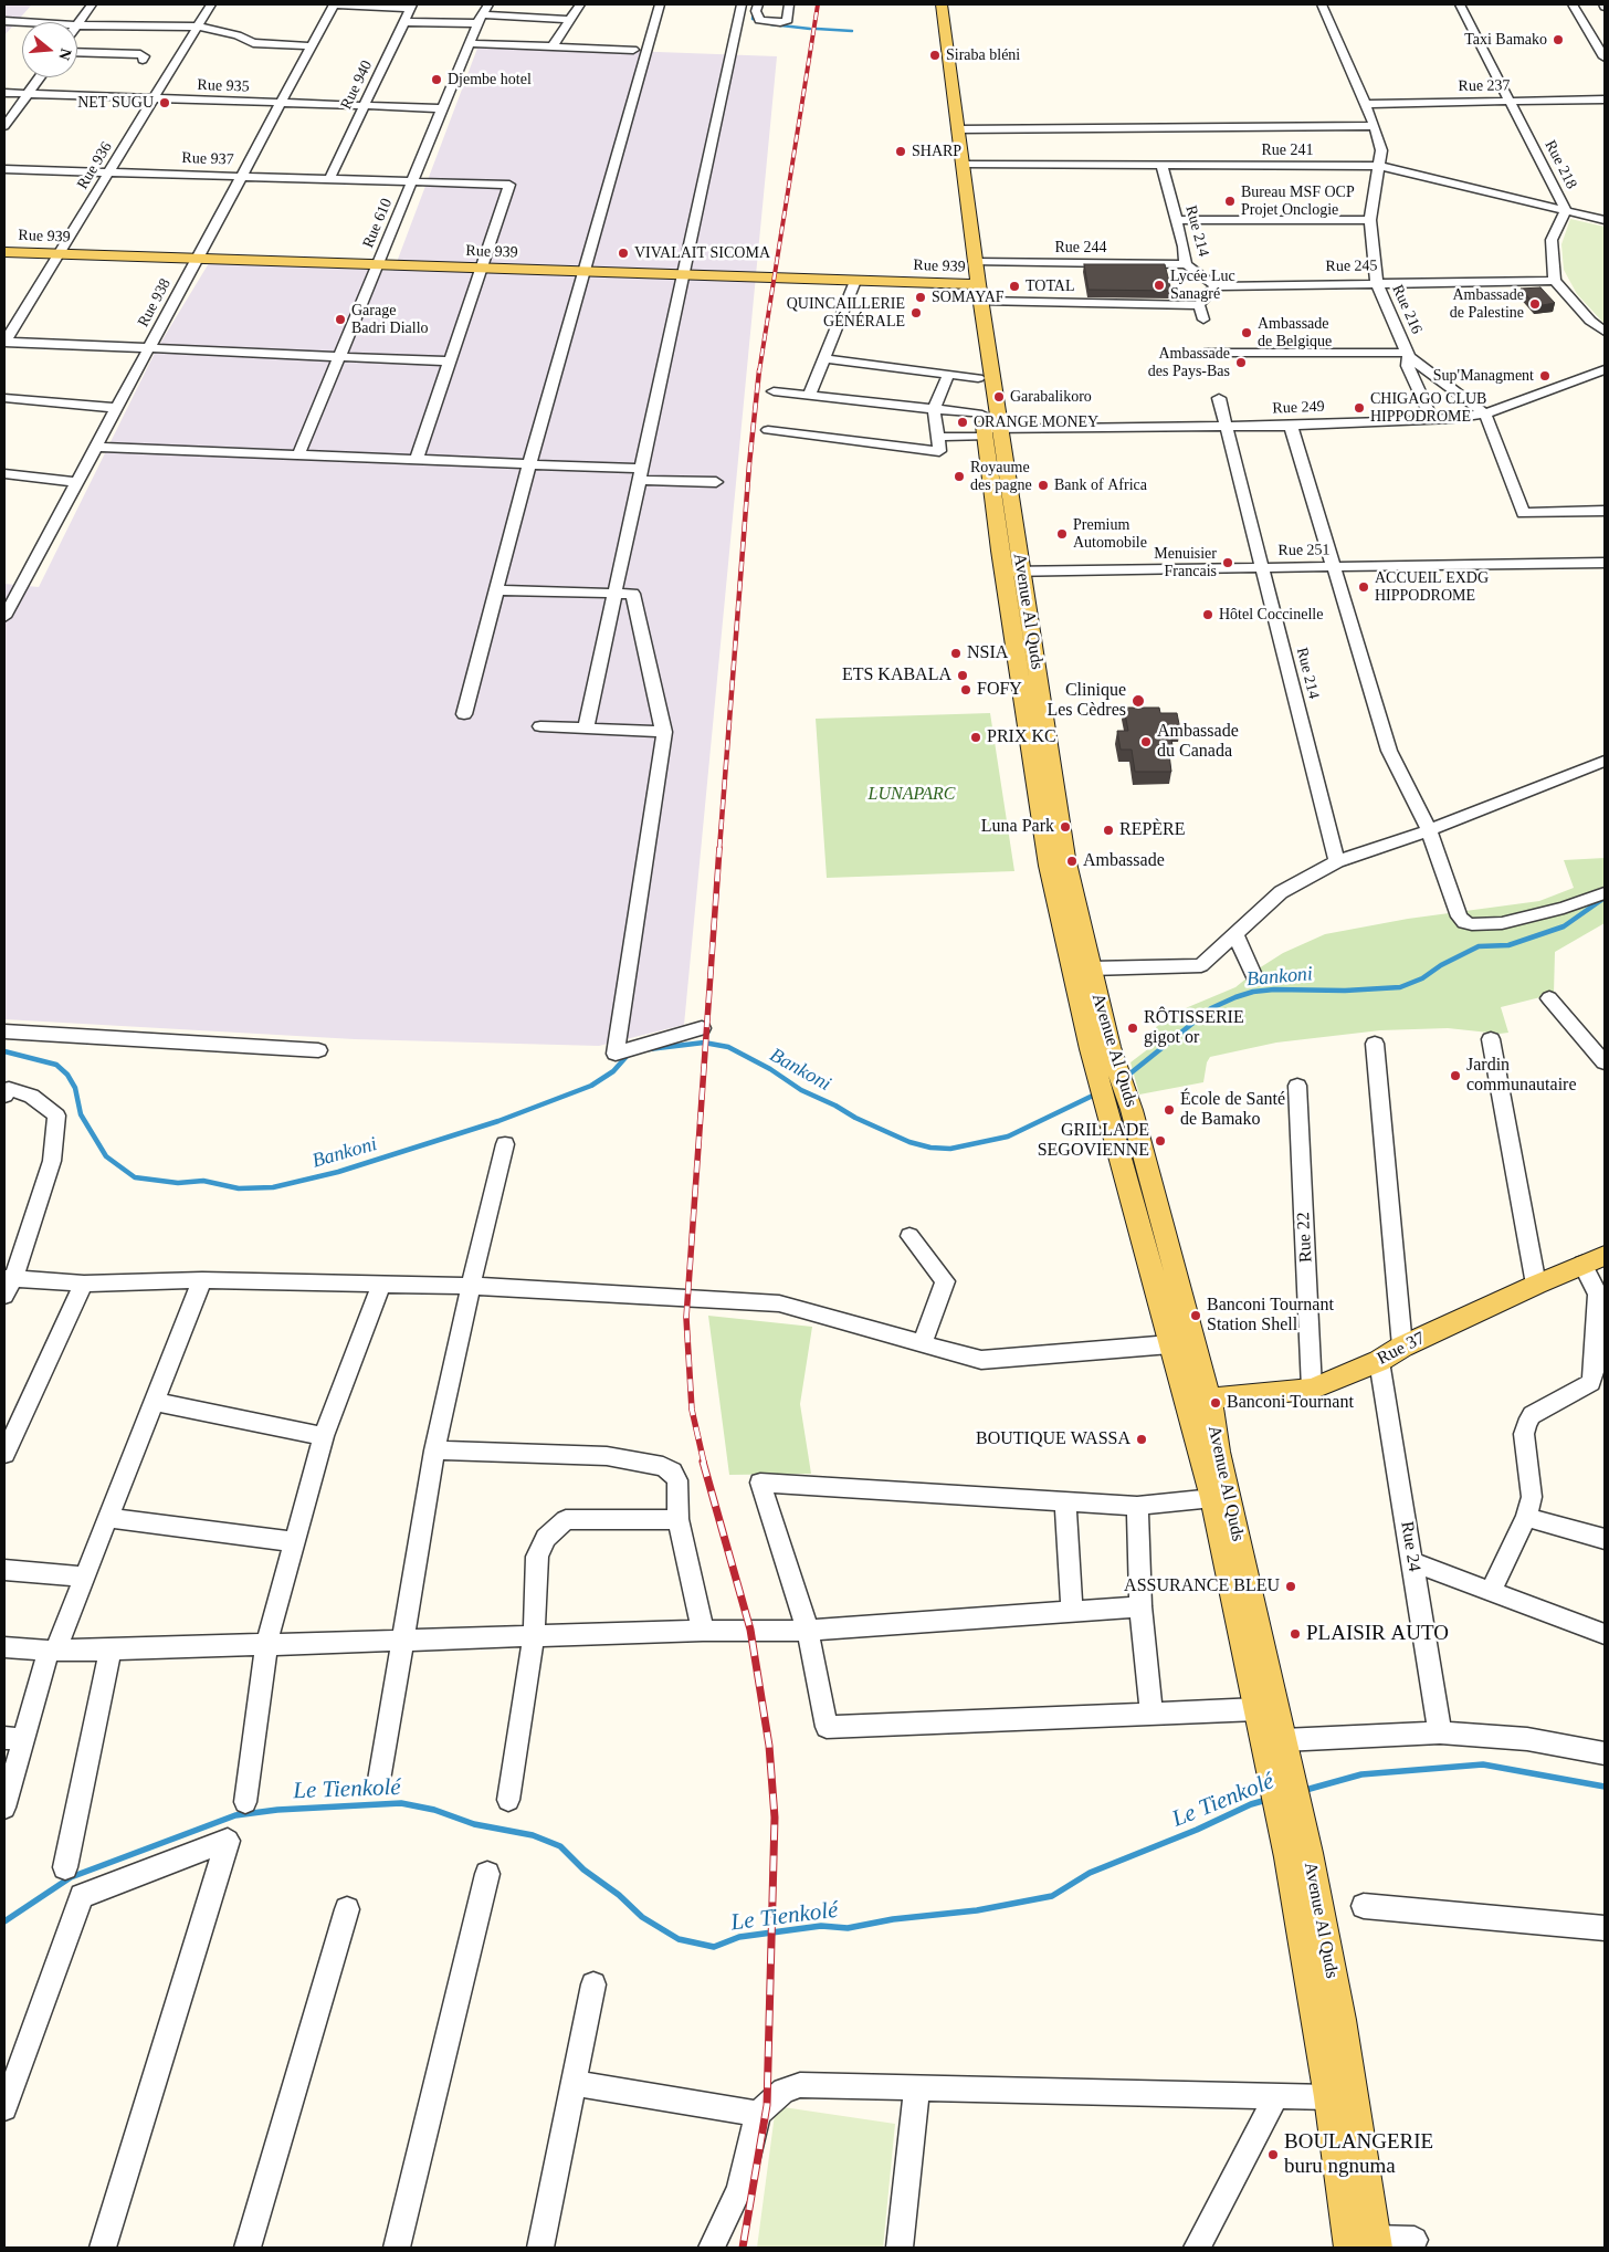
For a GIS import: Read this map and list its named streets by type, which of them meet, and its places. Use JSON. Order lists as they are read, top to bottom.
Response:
{
  "streets": {
    "main road": ["Rue 939", "Avenue Al Quds", "Rue 37"],
    "street": [
      "Rue 940",
      "Rue 935",
      "Rue 237",
      "Rue 241",
      "Rue 937",
      "Rue 218",
      "Rue 936",
      "Rue 610",
      "Rue 214",
      "Rue 244",
      "Rue 245",
      "Rue 938",
      "Rue 216",
      "Rue 249",
      "Rue 251",
      "Rue 22",
      "Rue 24"
    ]
  },
  "crossings": [
    ["Rue 940", "Rue 935"],
    ["Rue 940", "Rue 937"],
    ["Rue 935", "Rue 936"],
    ["Rue 935", "Rue 610"],
    ["Rue 935", "Rue 938"],
    ["Rue 237", "Rue 218"],
    ["Rue 237", "Rue 216"],
    ["Rue 241", "Rue 218"],
    ["Rue 241", "Rue 214"],
    ["Rue 241", "Rue 216"],
    ["Rue 241", "Avenue Al Quds"],
    ["Rue 937", "Rue 936"],
    ["Rue 937", "Rue 610"],
    ["Rue 937", "Rue 939"],
    ["Rue 937", "Rue 938"],
    ["Rue 218", "Rue 245"],
    ["Rue 936", "Rue 939"],
    ["Rue 610", "Rue 939"],
    ["Rue 214", "Rue 244"],
    ["Rue 214", "Rue 245"],
    ["Rue 214", "Rue 249"],
    ["Rue 214", "Rue 251"],
    ["Rue 939", "Rue 938"],
    ["Rue 939", "Avenue Al Quds"],
    ["Rue 244", "Avenue Al Quds"],
    ["Rue 245", "Rue 216"],
    ["Rue 216", "Rue 249"],
    ["Rue 249", "Avenue Al Quds"],
    ["Rue 251", "Avenue Al Quds"],
    ["Avenue Al Quds", "Rue 37"],
    ["Rue 22", "Rue 37"],
    ["Rue 37", "Rue 24"]
  ],
  "water": ["Bankoni", "Le Tienkolé"],
  "parks": ["LUNAPARC"],
  "places": [
    "Taxi Bamako",
    "Siraba bléni",
    "Djembe hotel",
    "NET SUGU",
    "SHARP",
    "Bureau MSF OCP Projet Onclogie",
    "VIVALAIT SICOMA",
    "Lycée Luc Sanagré",
    "TOTAL",
    "SOMAYAF",
    "Ambassade de Palestine",
    "QUINCAILLERIE GÉNÉRALE",
    "Garage Badri Diallo",
    "Ambassade de Belgique",
    "Ambassade des Pays-Bas",
    "Sup'Managment",
    "Garabalikoro",
    "CHIGAGO CLUB HIPPODROME",
    "ORANGE MONEY",
    "Royaume des pagne",
    "Bank of Africa",
    "Premium Automobile",
    "Menuisier Francais",
    "ACCUEIL EXDG HIPPODROME",
    "Hôtel Coccinelle",
    "NSIA",
    "ETS KABALA",
    "FOFY",
    "Clinique Les Cèdres",
    "PRIX KC",
    "Ambassade du Canada",
    "Luna Park",
    "REPÈRE",
    "Ambassade",
    "RÔTISSERIE gigot or",
    "Jardin communautaire",
    "École de Santé de Bamako",
    "GRILLADE SEGOVIENNE",
    "Banconi Tournant Station Shell",
    "Banconi Tournant",
    "BOUTIQUE WASSA",
    "ASSURANCE BLEU",
    "PLAISIR AUTO",
    "BOULANGERIE buru ngnuma"
  ],
  "north": "right"
}
